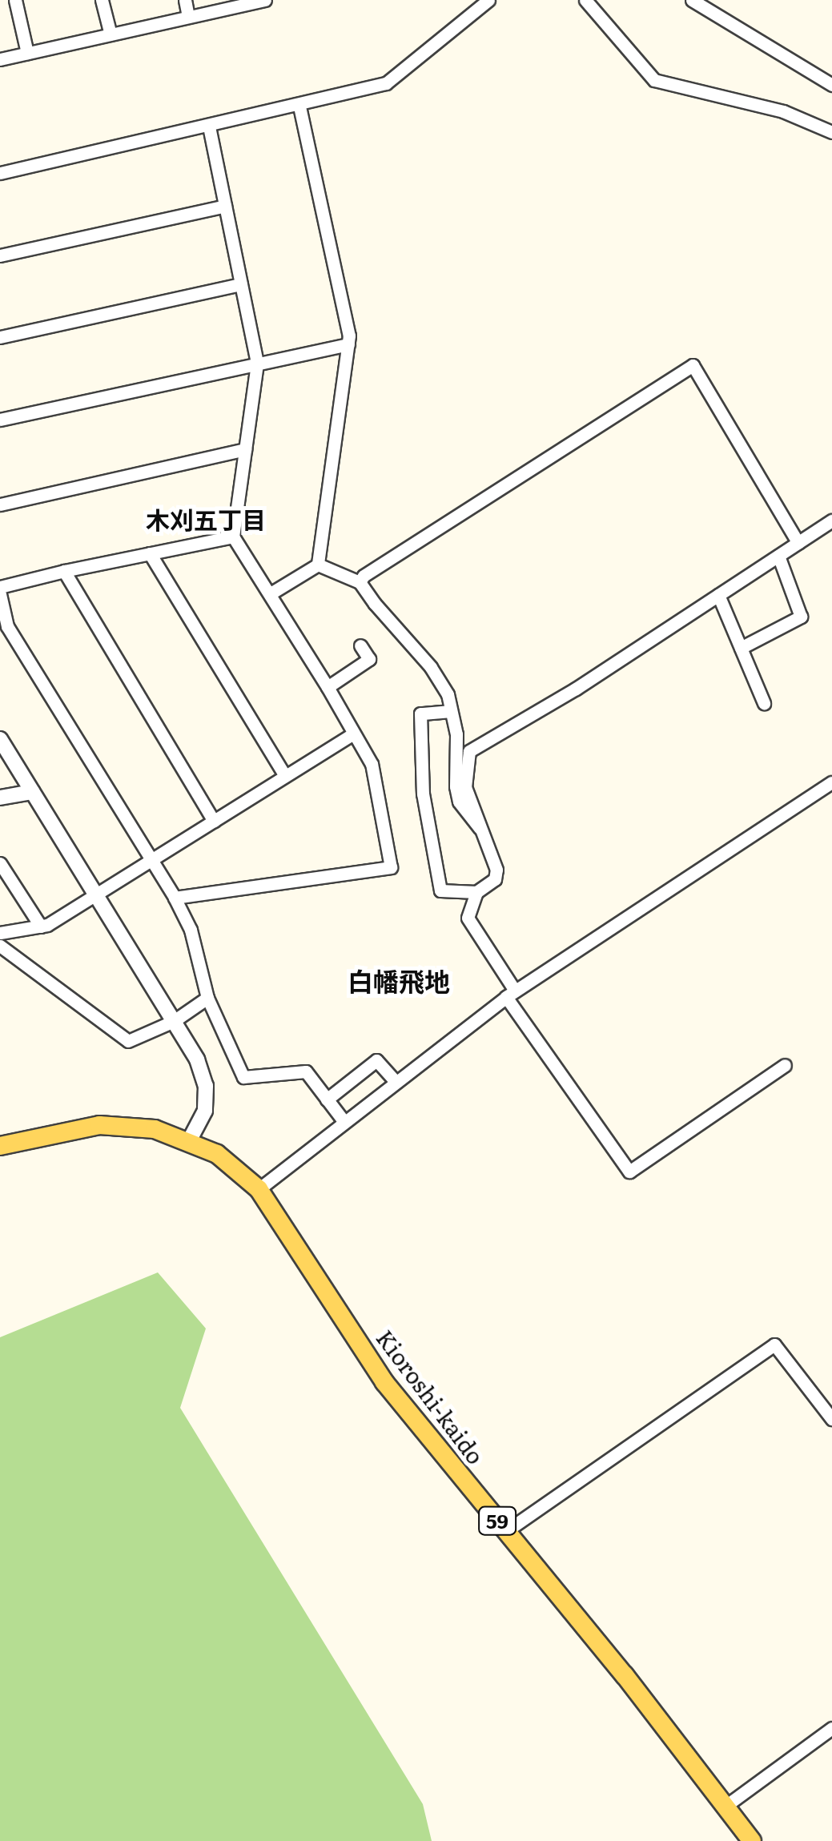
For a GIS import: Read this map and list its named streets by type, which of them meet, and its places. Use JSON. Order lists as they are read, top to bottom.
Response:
{
  "streets": {
    "main road": ["Kioroshi-kaido", "59"]
  },
  "districts": ["木刈五丁目", "白幡飛地"]
}
